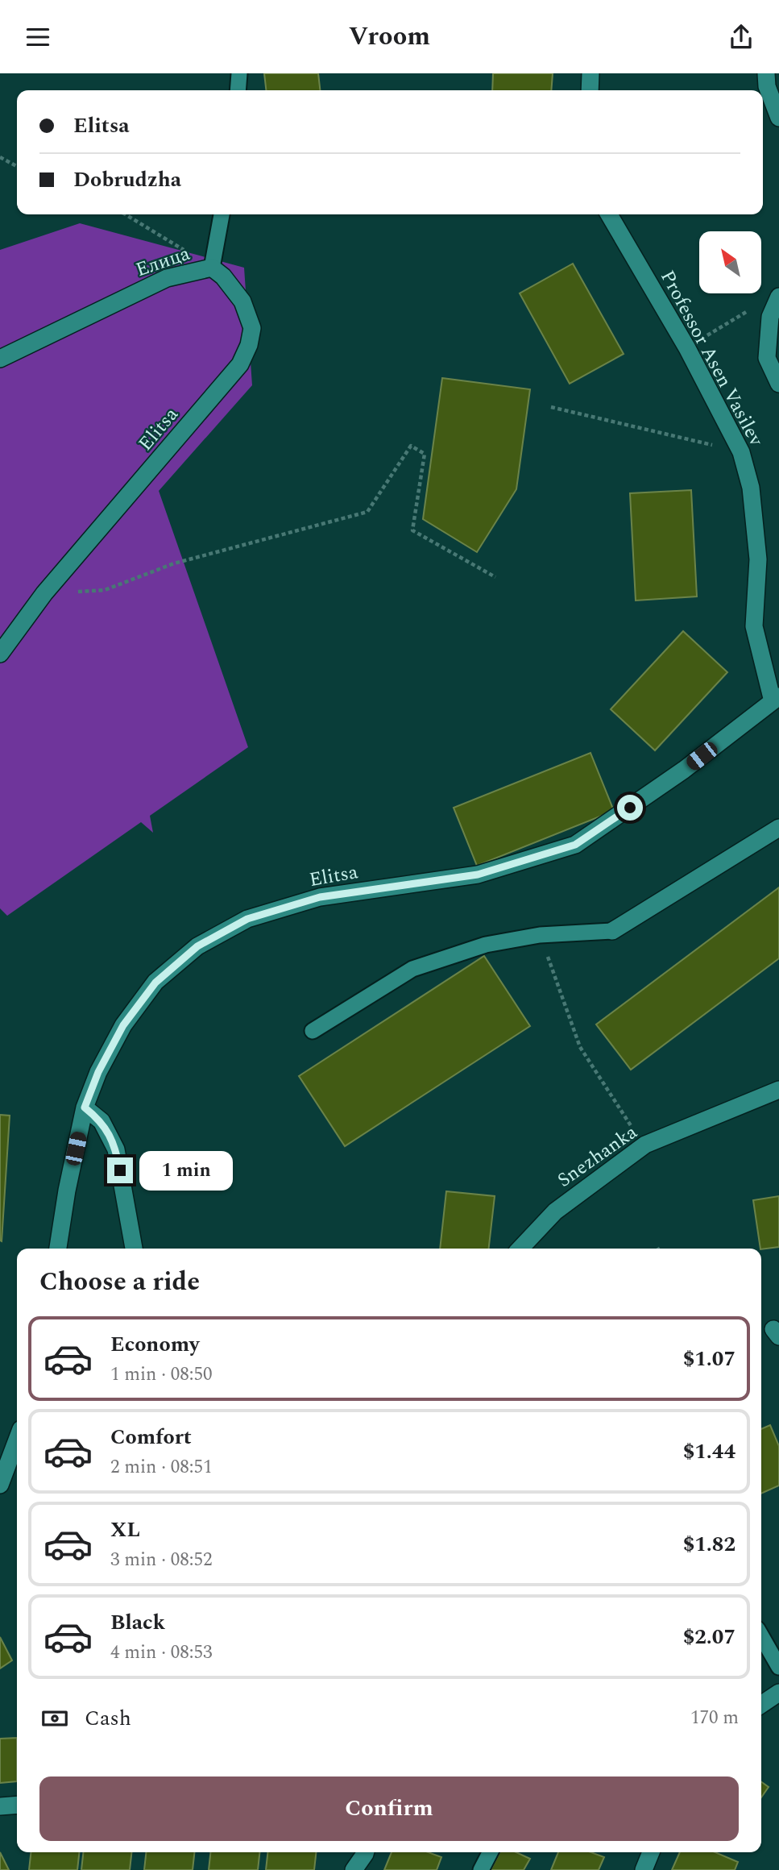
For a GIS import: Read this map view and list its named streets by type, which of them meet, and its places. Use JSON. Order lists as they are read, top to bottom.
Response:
{
  "streets": {
    "street": [
      "Елица",
      "Professor Asen Vasilev",
      "Elitsa",
      "Snezhanka"
    ]
  },
  "crossings": [
    ["Елица", "Elitsa"],
    ["Professor Asen Vasilev", "Elitsa"]
  ],
  "north": "top left",
  "page": {
    "header": "Vroom",
    "banner": ["Elitsa", "Dobrudzha"],
    "bubble": "1 min",
    "heading": "Choose a ride",
    "list": [
      {
        "name": "Economy",
        "note": "1 min · 08:50",
        "value": "$1.07"
      },
      {
        "name": "Comfort",
        "note": "2 min · 08:51",
        "value": "$1.44"
      },
      {
        "name": "XL",
        "note": "3 min · 08:52",
        "value": "$1.82"
      },
      {
        "name": "Black",
        "note": "4 min · 08:53",
        "value": "$2.07"
      }
    ],
    "pay": ["Cash", "170 m"],
    "buttons": "Confirm"
  }
}
